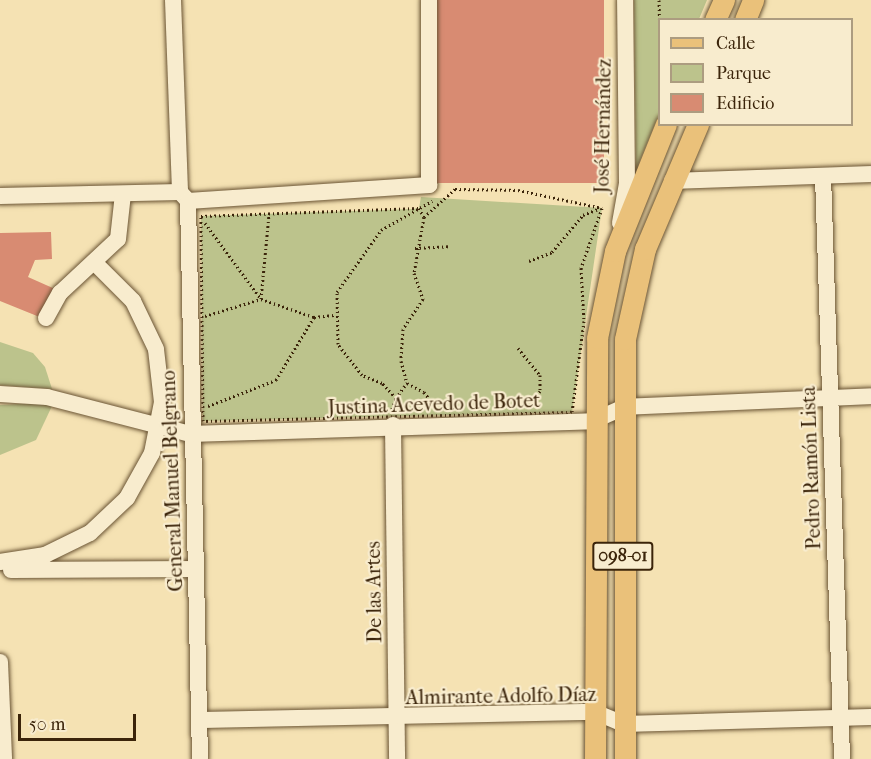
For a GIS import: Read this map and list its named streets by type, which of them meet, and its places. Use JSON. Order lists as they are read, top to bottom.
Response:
{
  "streets": {
    "main road": ["098-01"],
    "street": [
      "José Hernández",
      "Justina Acevedo de Botet",
      "Pedro Ramón Lista",
      "General Manuel Belgrano",
      "De las Artes",
      "Almirante Adolfo Díaz"
    ]
  },
  "crossings": [
    ["José Hernández", "098-01"],
    ["Justina Acevedo de Botet", "Pedro Ramón Lista"],
    ["Justina Acevedo de Botet", "General Manuel Belgrano"],
    ["Justina Acevedo de Botet", "098-01"],
    ["Justina Acevedo de Botet", "De las Artes"],
    ["Pedro Ramón Lista", "Almirante Adolfo Díaz"],
    ["General Manuel Belgrano", "Almirante Adolfo Díaz"],
    ["098-01", "Almirante Adolfo Díaz"],
    ["De las Artes", "Almirante Adolfo Díaz"]
  ],
  "legend": ["Calle", "Parque", "Edificio"],
  "scale_bar": "50 m"
}
